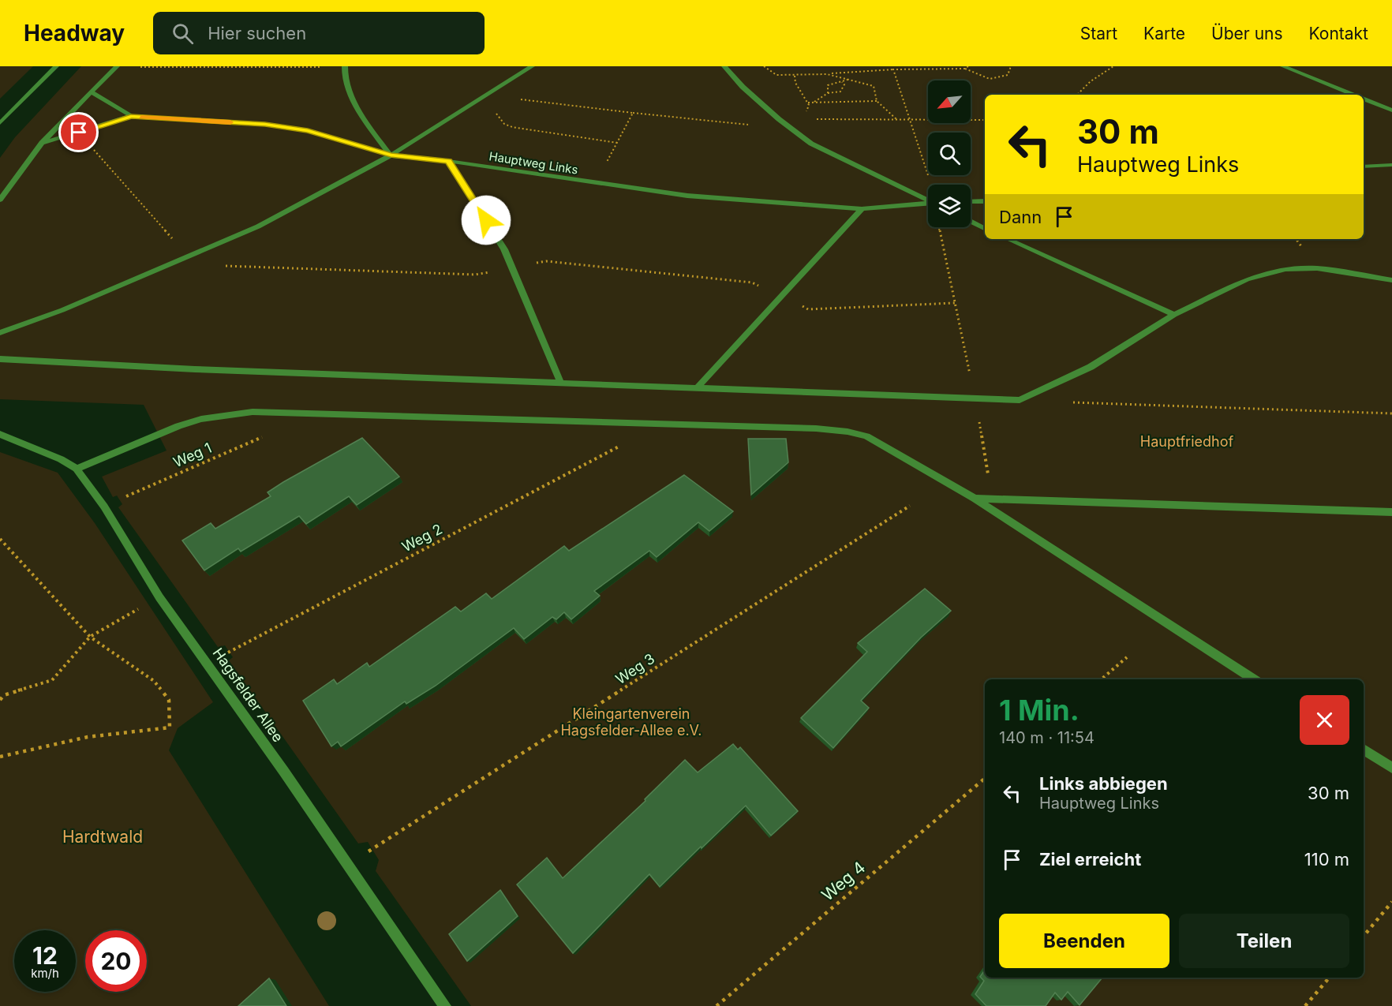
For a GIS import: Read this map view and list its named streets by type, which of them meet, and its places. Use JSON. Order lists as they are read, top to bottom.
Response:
{
  "streets": {
    "street": ["Hauptweg Links", "Hagsfelder Allee"],
    "path": [
      "Weg 1",
      "Weg 2",
      "Weg 3",
      "Weg 4"
    ]
  },
  "parks": ["Hauptfriedhof", "Kleingartenverein Hagsfelder-Allee e.V.", "Hardtwald"],
  "north": "bottom left",
  "page": {
    "header": "Headway",
    "search": "Hier suchen",
    "nav": [
      "Start",
      "Karte",
      "Über uns",
      "Kontakt"
    ],
    "turn": ["30 m", "Hauptweg Links"],
    "then": "Dann",
    "heading": ["1 Min.", "140 m · 11:54"],
    "list": [
      {
        "name": "Links abbiegen",
        "note": "Hauptweg Links",
        "value": "30 m"
      },
      {
        "name": "Ziel erreicht",
        "value": "110 m"
      }
    ],
    "buttons": ["Beenden", "Teilen"],
    "speed": "12 km/h",
    "limit": "20"
  }
}
